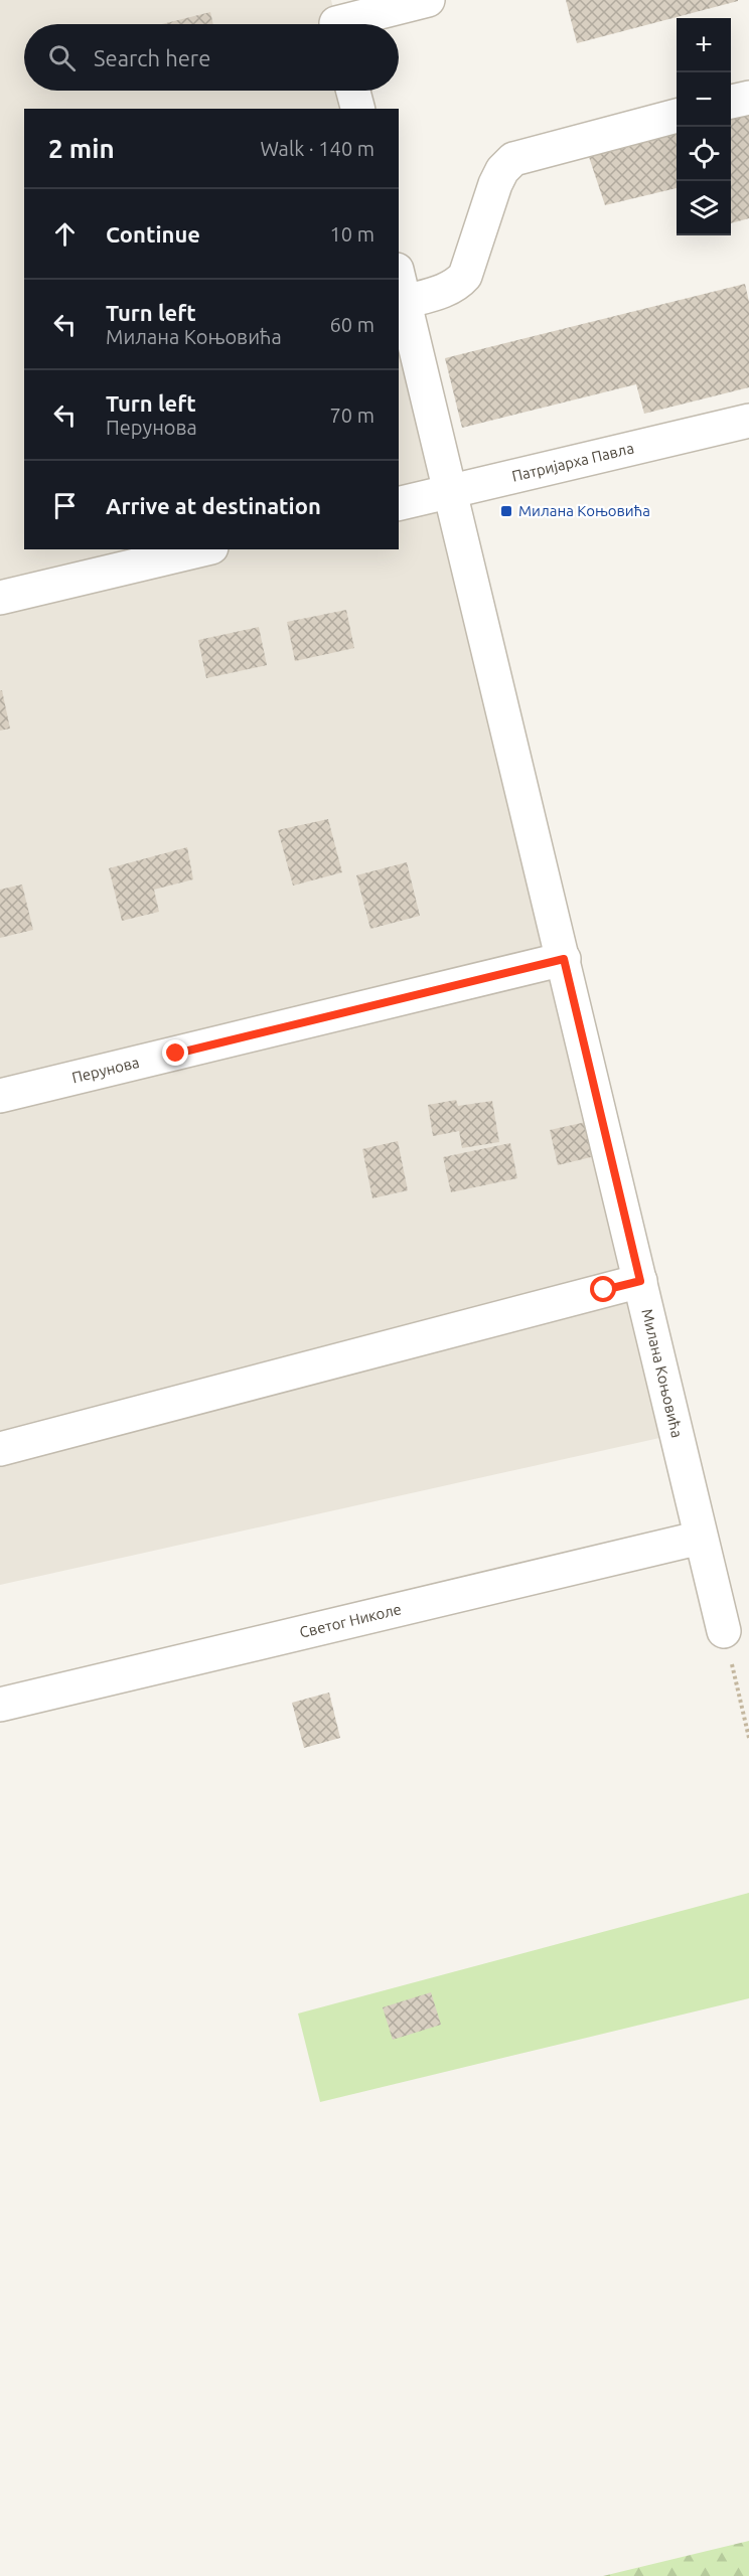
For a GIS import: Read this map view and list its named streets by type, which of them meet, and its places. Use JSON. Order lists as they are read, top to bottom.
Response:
{
  "streets": {
    "street": [
      "Патријарха Павла",
      "Перунова",
      "Милана Коњовића",
      "Светог Николе"
    ]
  },
  "crossings": [
    ["Патријарха Павла", "Милана Коњовића"],
    ["Перунова", "Милана Коњовића"],
    ["Милана Коњовића", "Светог Николе"]
  ],
  "places": {
    "transit": ["Милана Коњовића"]
  },
  "page": {
    "map_buttons": ["+", "−"],
    "search": "Search here",
    "heading": ["2 min", "Walk · 140 m"],
    "list": [
      ["Continue", "10 m"],
      ["Turn left", "Милана Коњовића", "60 m"],
      ["Turn left", "Перунова", "70 m"],
      "Arrive at destination"
    ]
  }
}
